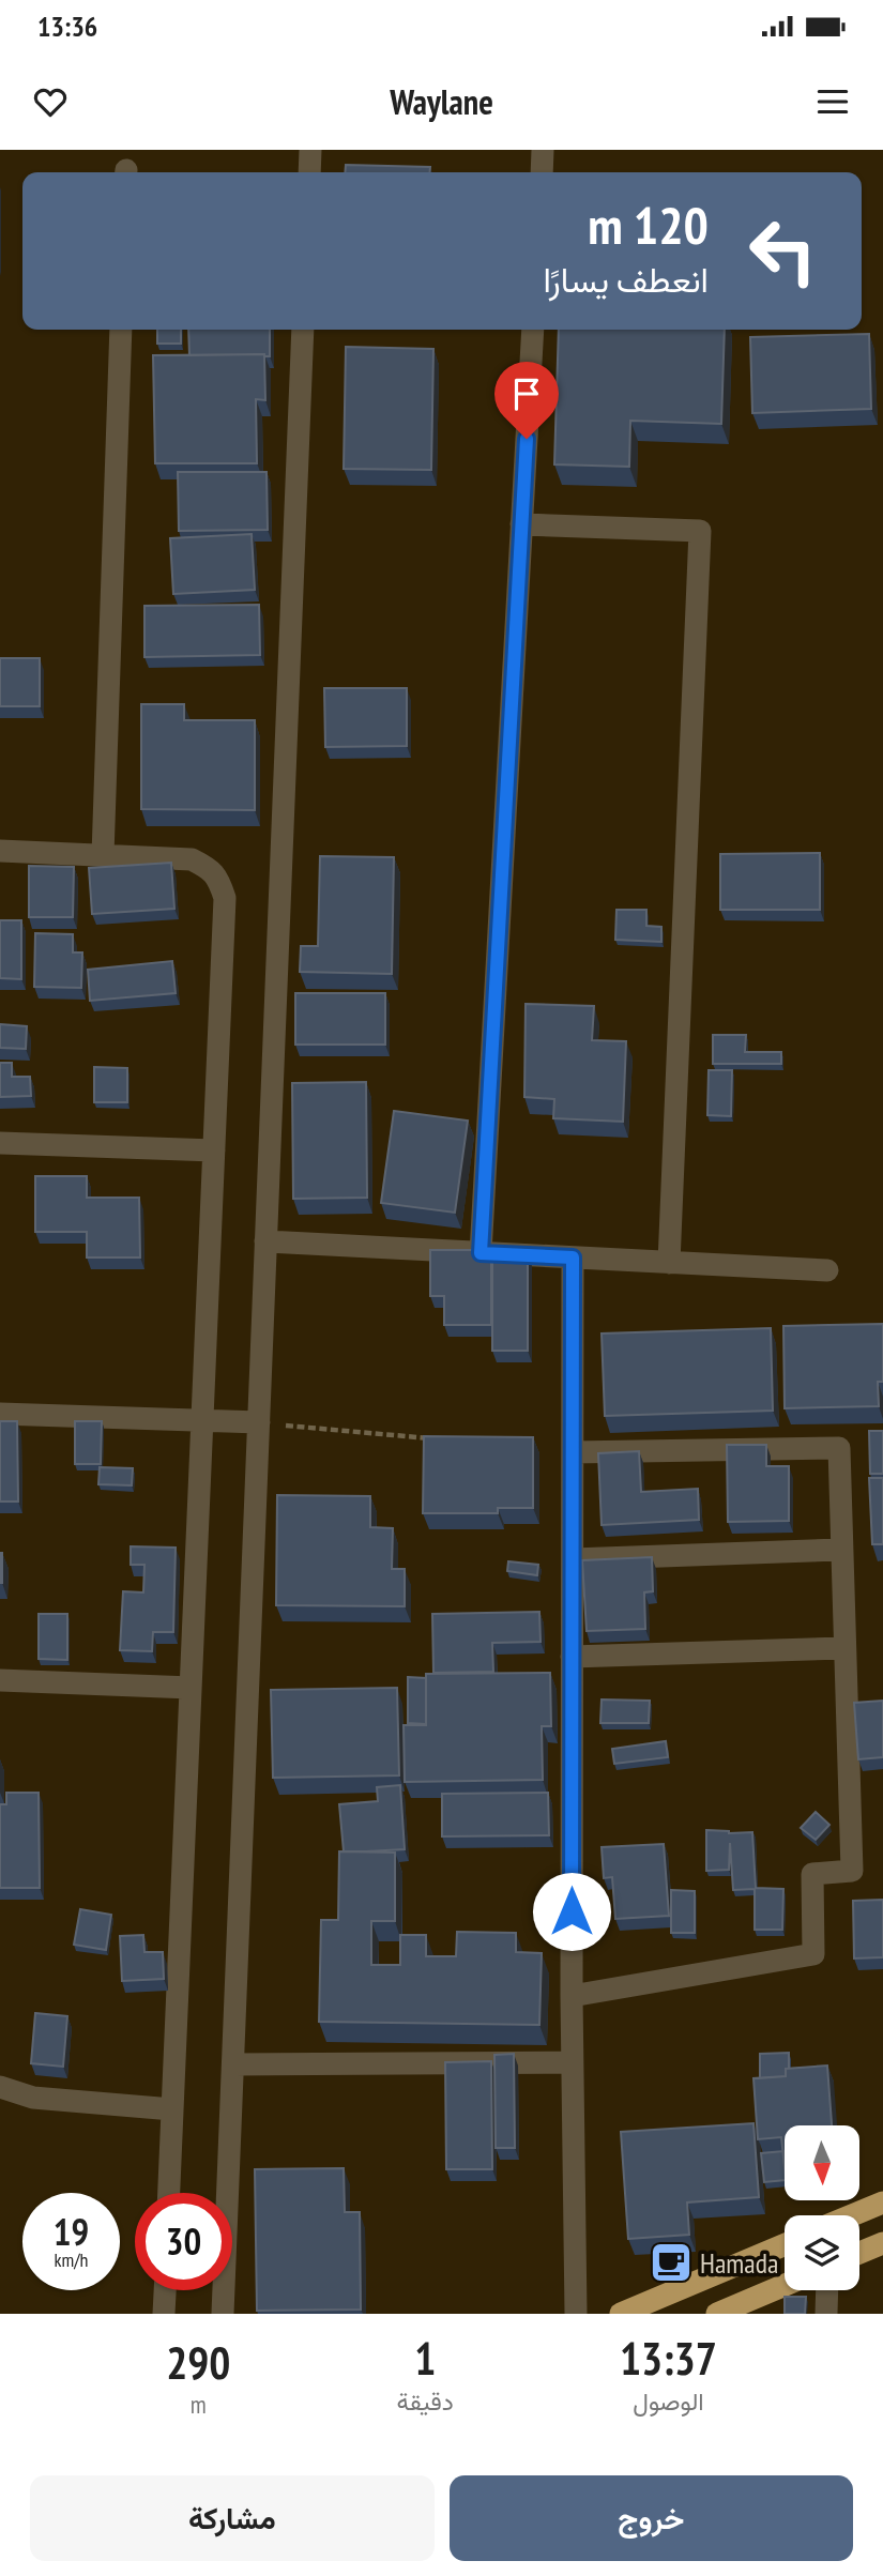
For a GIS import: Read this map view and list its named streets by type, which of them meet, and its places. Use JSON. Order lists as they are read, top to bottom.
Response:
{
  "places": {
    "cafe": ["Hamada"]
  },
  "north": "bottom",
  "page": {
    "status": "13:36",
    "header": "Waylane",
    "turn": ["120 m", "انعطف يسارًا"],
    "speed": "19 km/h",
    "limit": "30",
    "eta": [
      "13:37",
      "الوصول",
      "1",
      "دقيقة",
      "290",
      "m"
    ],
    "buttons": ["خروج", "مشاركة"]
  }
}
